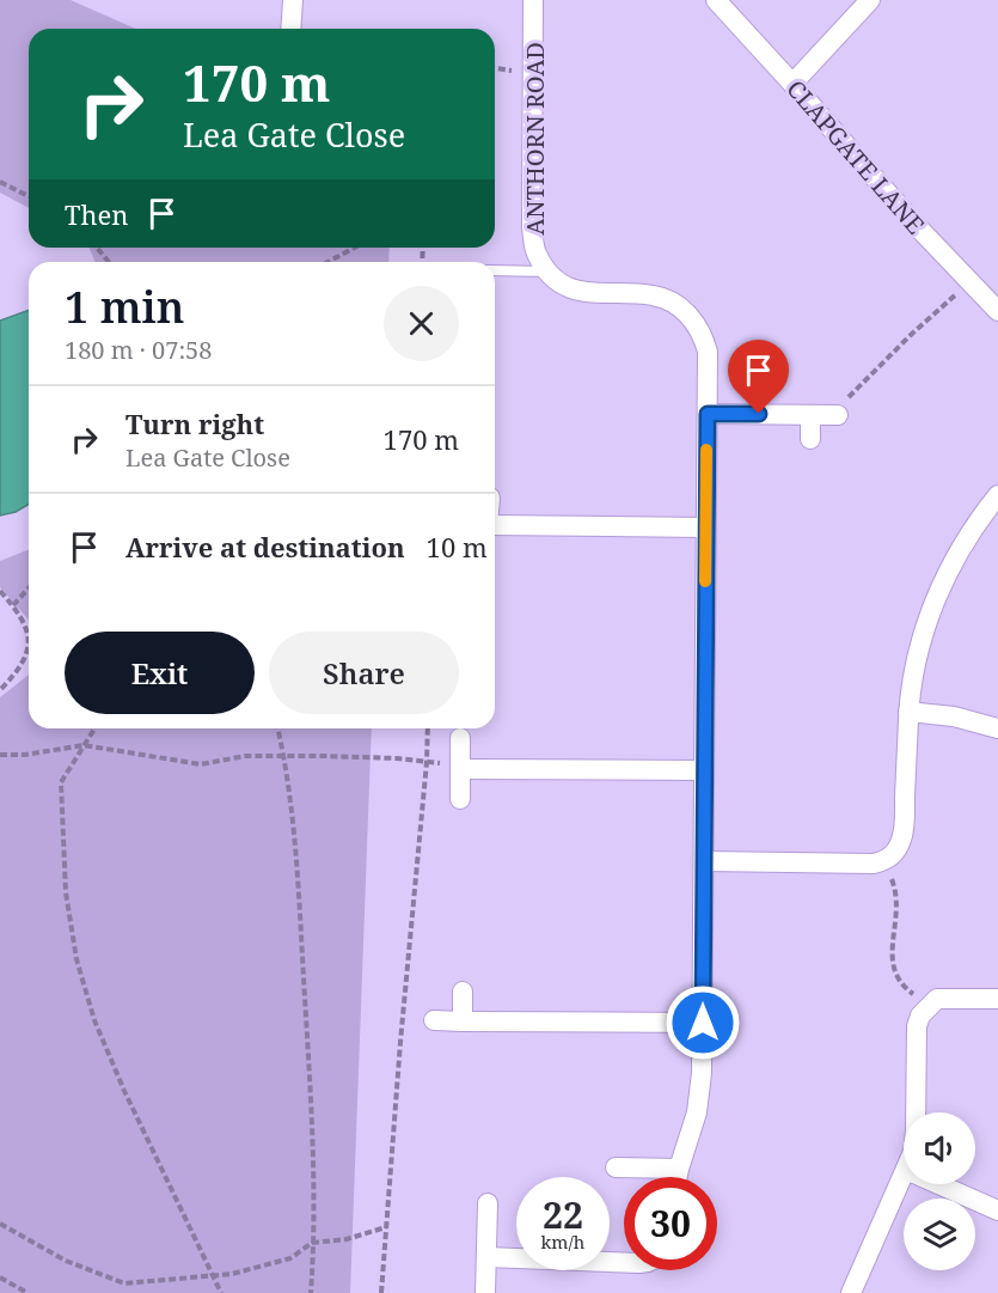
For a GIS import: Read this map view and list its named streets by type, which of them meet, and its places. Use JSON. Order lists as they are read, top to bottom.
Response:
{
  "streets": {
    "street": ["ANTHORN ROAD", "CLAPGATE LANE"]
  },
  "page": {
    "turn": ["170 m", "Lea Gate Close"],
    "then": "Then",
    "heading": ["1 min", "180 m · 07:58"],
    "list": [
      {
        "name": "Turn right",
        "note": "Lea Gate Close",
        "value": "170 m"
      },
      {
        "name": "Arrive at destination",
        "value": "10 m"
      }
    ],
    "buttons": ["Exit", "Share"],
    "speed": "22 km/h",
    "limit": "30"
  }
}
